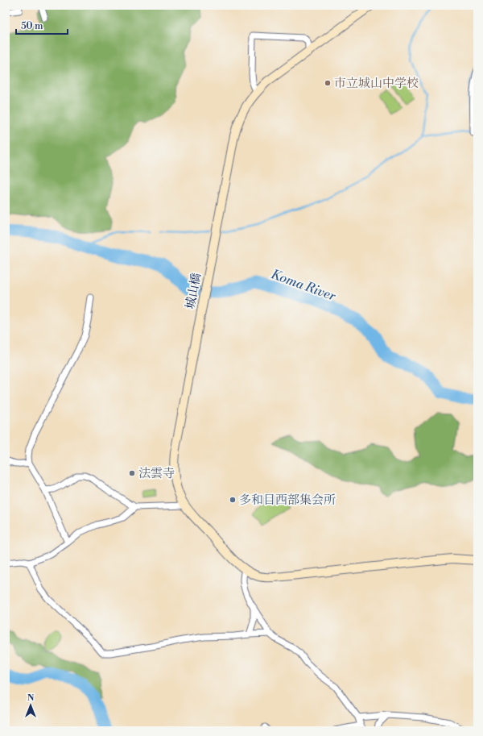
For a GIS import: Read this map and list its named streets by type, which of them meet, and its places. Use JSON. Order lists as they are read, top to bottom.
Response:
{
  "streets": {
    "street": ["城山橋"]
  },
  "water": ["Koma River"],
  "places": ["市立城山中学校", "法雲寺", "多和目西部集会所"],
  "scale_bar": "50 m",
  "north": "top"
}
